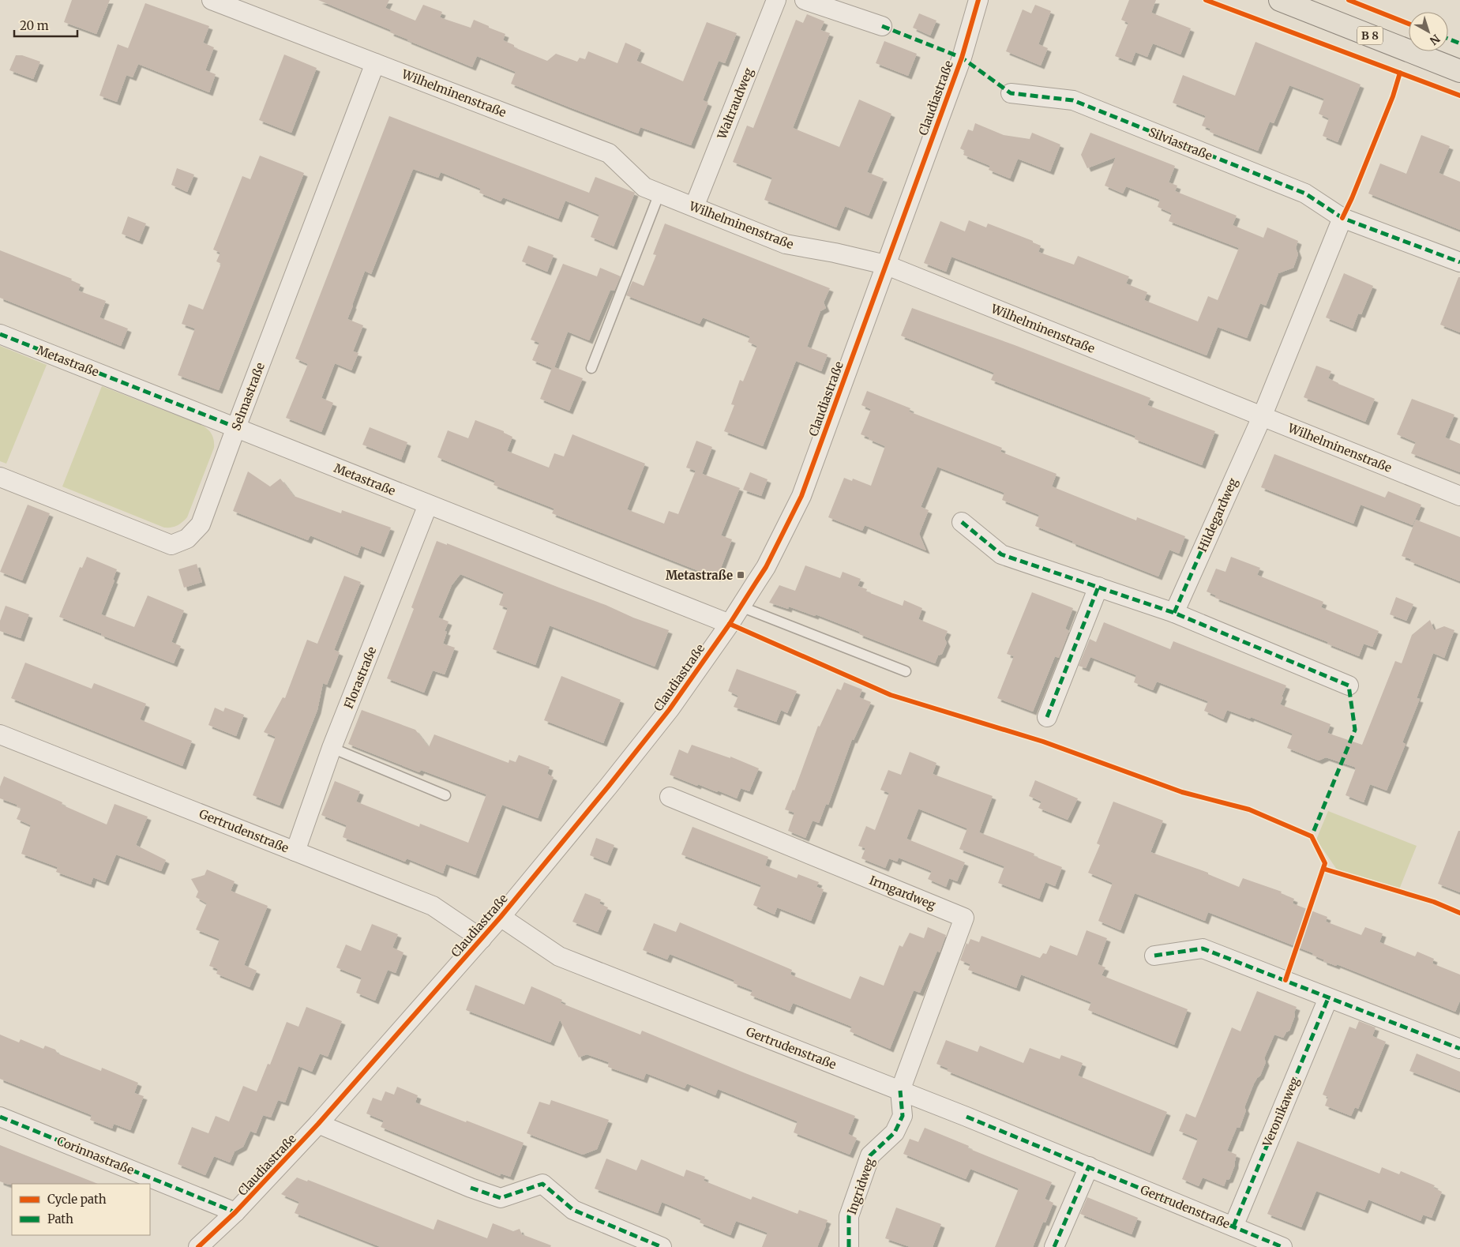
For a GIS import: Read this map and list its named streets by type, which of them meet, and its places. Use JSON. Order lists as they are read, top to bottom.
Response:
{
  "streets": {
    "main road": ["B 8"],
    "street": [
      "Wilhelminenstraße",
      "Claudiastraße",
      "Waltraudweg",
      "Silviastraße",
      "Metastraße",
      "Selmastraße",
      "Hildegardweg",
      "Florastraße",
      "Gertrudenstraße",
      "Irmgardweg",
      "Veronikaweg",
      "Corinnastraße",
      "Ingridweg"
    ]
  },
  "crossings": [
    ["Wilhelminenstraße", "Claudiastraße"],
    ["Wilhelminenstraße", "Waltraudweg"],
    ["Wilhelminenstraße", "Selmastraße"],
    ["Wilhelminenstraße", "Hildegardweg"],
    ["Claudiastraße", "Metastraße"],
    ["Claudiastraße", "Gertrudenstraße"],
    ["Claudiastraße", "Corinnastraße"],
    ["Metastraße", "Selmastraße"],
    ["Metastraße", "Florastraße"],
    ["Florastraße", "Gertrudenstraße"],
    ["Gertrudenstraße", "Irmgardweg"],
    ["Gertrudenstraße", "Veronikaweg"],
    ["Gertrudenstraße", "Ingridweg"],
    ["Irmgardweg", "Ingridweg"]
  ],
  "places": {
    "transit": ["Metastraße"]
  },
  "legend": ["Cycle path", "Path"],
  "scale_bar": "20 m",
  "north": "bottom right"
}
